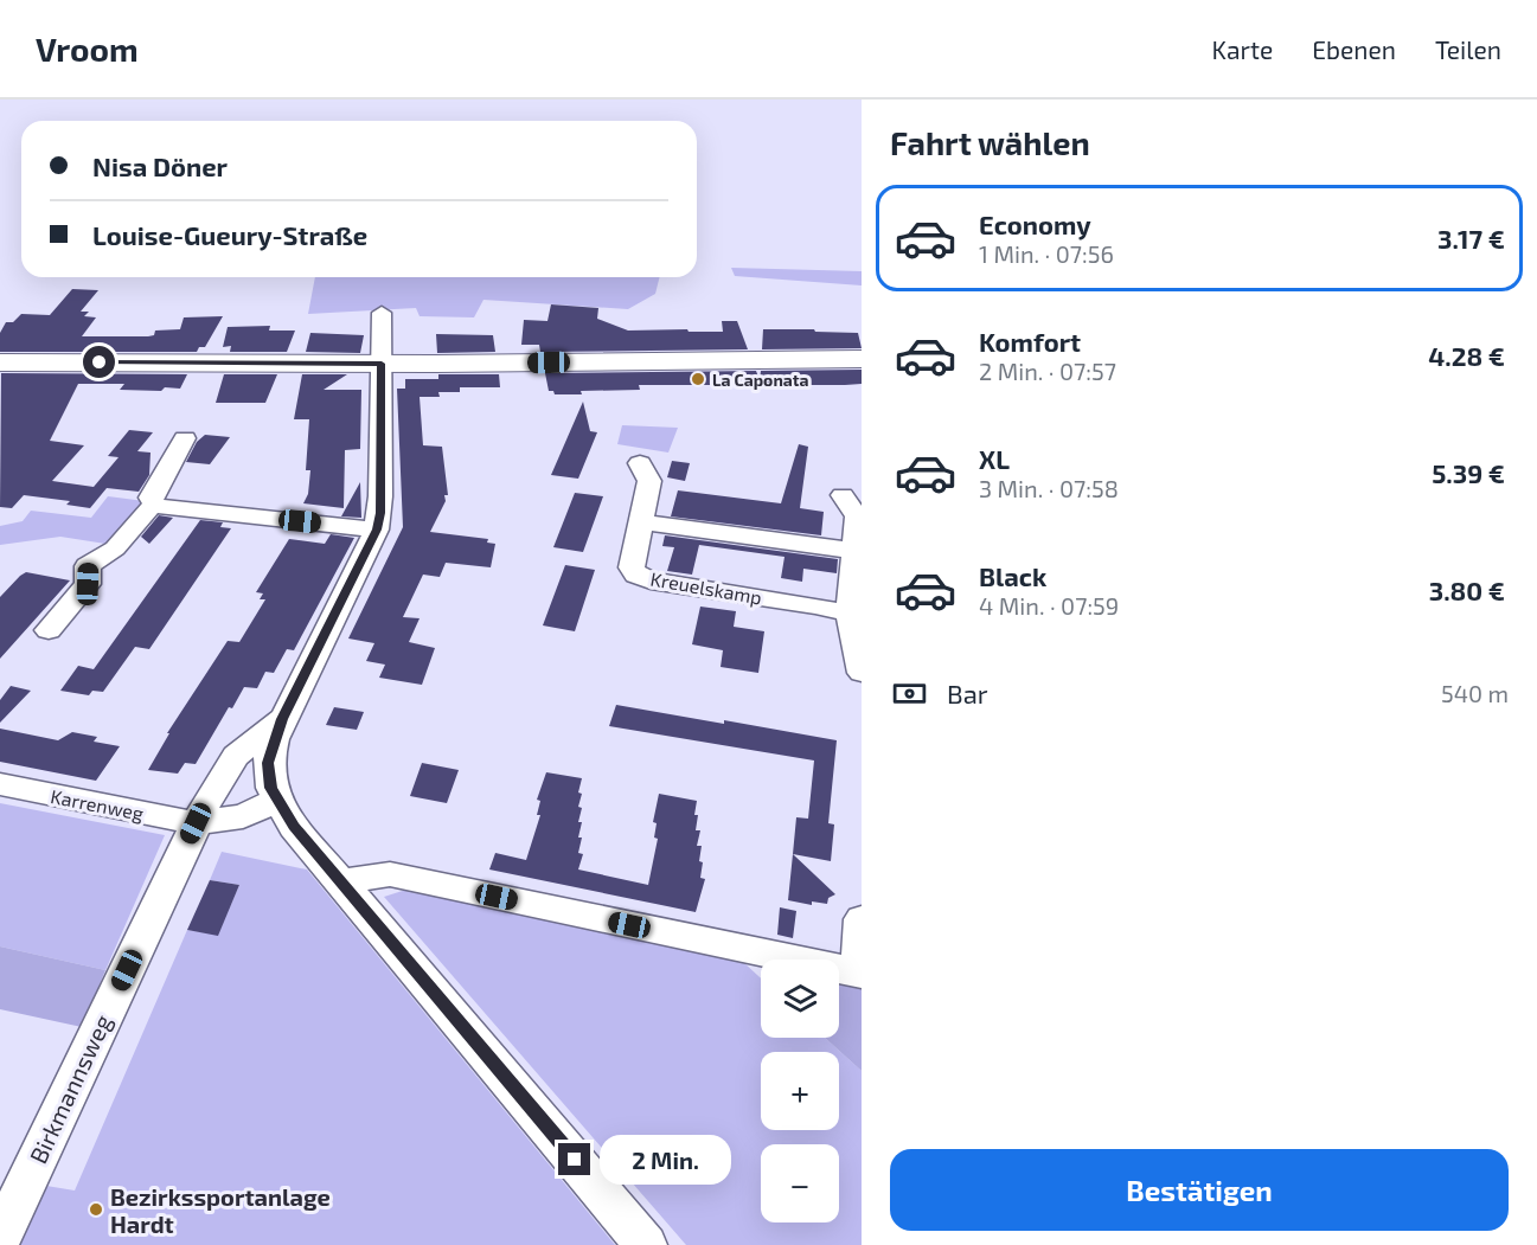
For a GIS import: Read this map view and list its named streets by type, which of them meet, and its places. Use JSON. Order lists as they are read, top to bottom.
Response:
{
  "streets": {
    "street": ["Kreuelskamp", "Karrenweg", "Birkmannsweg"]
  },
  "crossings": [
    ["Karrenweg", "Birkmannsweg"]
  ],
  "places": ["La Caponata", "Bezirkssportanlage Hardt"],
  "page": {
    "header": "Vroom",
    "nav": ["Karte", "Ebenen", "Teilen"],
    "heading": "Fahrt wählen",
    "banner": ["Nisa Döner", "Louise-Gueury-Straße"],
    "list": [
      {
        "name": "Economy",
        "note": "1 Min. · 07:56",
        "value": "3.17 €"
      },
      {
        "name": "Komfort",
        "note": "2 Min. · 07:57",
        "value": "4.28 €"
      },
      {
        "name": "XL",
        "note": "3 Min. · 07:58",
        "value": "5.39 €"
      },
      {
        "name": "Black",
        "note": "4 Min. · 07:59",
        "value": "3.80 €"
      }
    ],
    "pay": ["Bar", "540 m"],
    "map_buttons": ["+", "−"],
    "bubble": "2 Min.",
    "buttons": "Bestätigen"
  }
}
